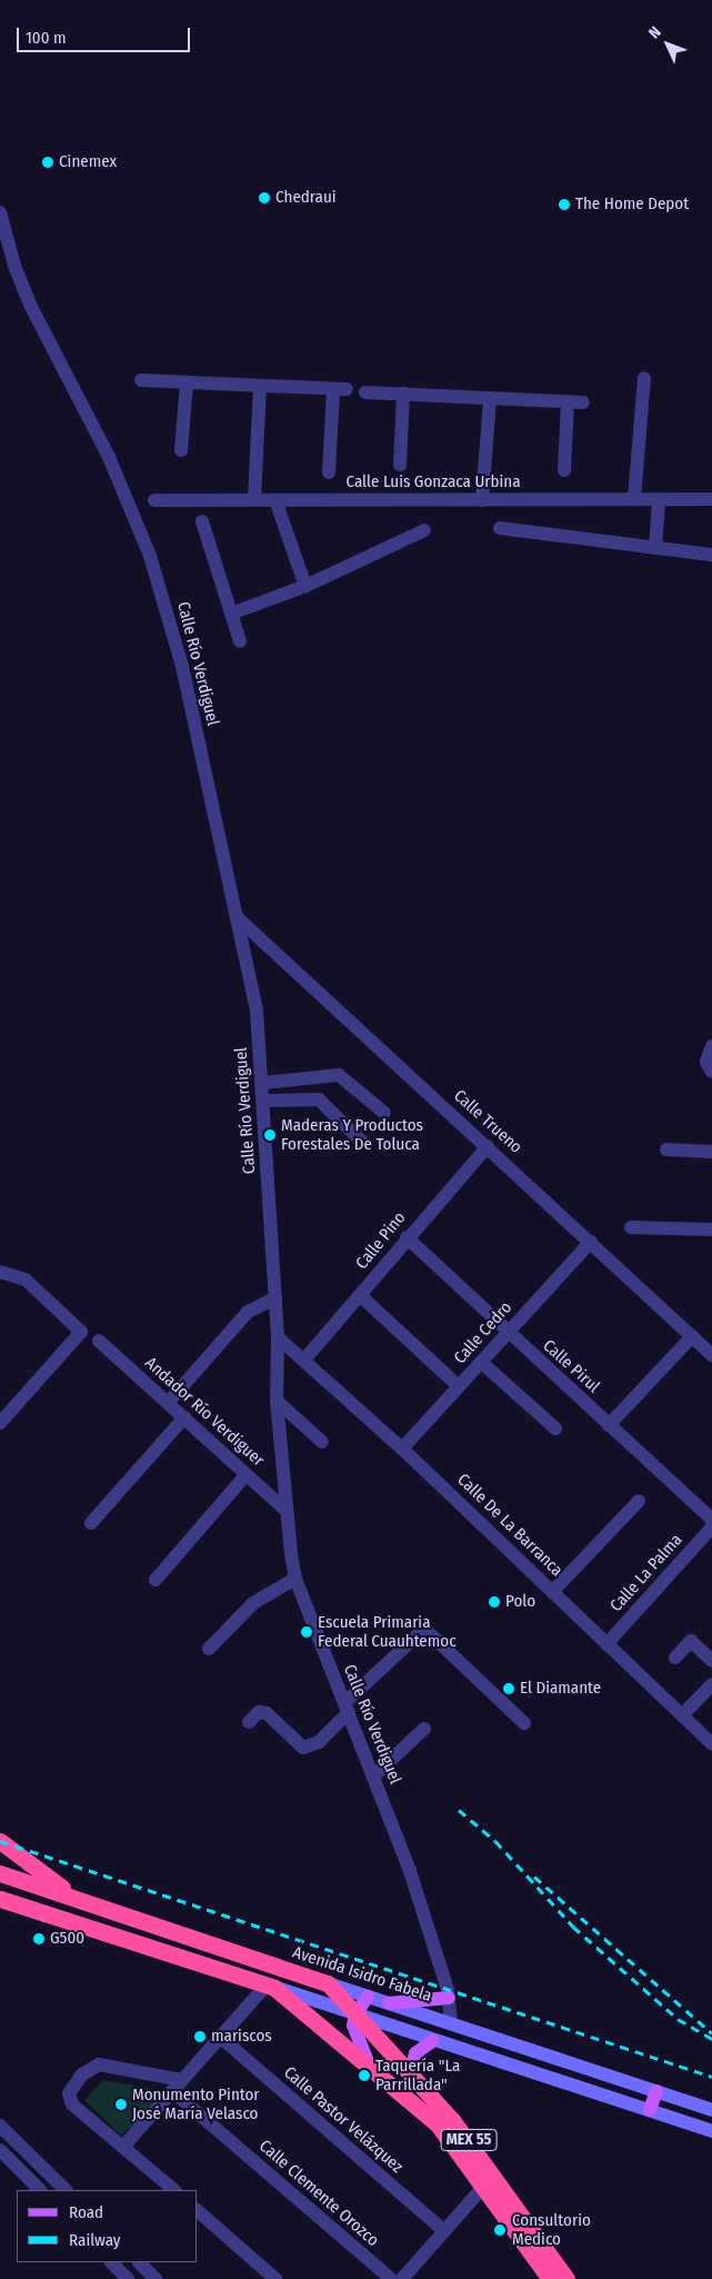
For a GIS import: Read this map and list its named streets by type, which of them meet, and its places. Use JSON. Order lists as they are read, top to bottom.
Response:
{
  "streets": {
    "highway": ["Avenida Isidro Fabela", "MEX 55"],
    "street": [
      "Calle Luis Gonzaca Urbina",
      "Calle Río Verdiguel",
      "Calle Trueno",
      "Calle Pino",
      "Calle Cedro",
      "Calle Pirul",
      "Andador Río Verdiguer",
      "Calle De La Barranca",
      "Calle La Palma",
      "Calle Pastor Velázquez",
      "Calle Clemente Orozco"
    ]
  },
  "crossings": [
    ["Calle Río Verdiguel", "Calle Trueno"],
    ["Calle Río Verdiguel", "Andador Río Verdiguer"],
    ["Calle Río Verdiguel", "Calle De La Barranca"],
    ["Calle Río Verdiguel", "Avenida Isidro Fabela"],
    ["Calle Trueno", "Calle Pino"],
    ["Calle Trueno", "Calle Cedro"],
    ["Calle Pino", "Calle Pirul"],
    ["Calle Pino", "Calle De La Barranca"],
    ["Calle Cedro", "Calle Pirul"],
    ["Calle Cedro", "Calle De La Barranca"],
    ["Calle De La Barranca", "Calle La Palma"]
  ],
  "places": [
    "Cinemex",
    "Chedraui",
    "The Home Depot",
    "Maderas Y Productos Forestales De Toluca",
    "Polo",
    "Escuela Primaria Federal Cuauhtemoc",
    "El Diamante",
    "G500",
    "mariscos",
    "Taquería \"La Parrillada\"",
    "Monumento Pintor José María Velasco",
    "Consultorio Medico"
  ],
  "legend": ["Road", "Railway"],
  "scale_bar": "100 m",
  "north": "top left"
}
